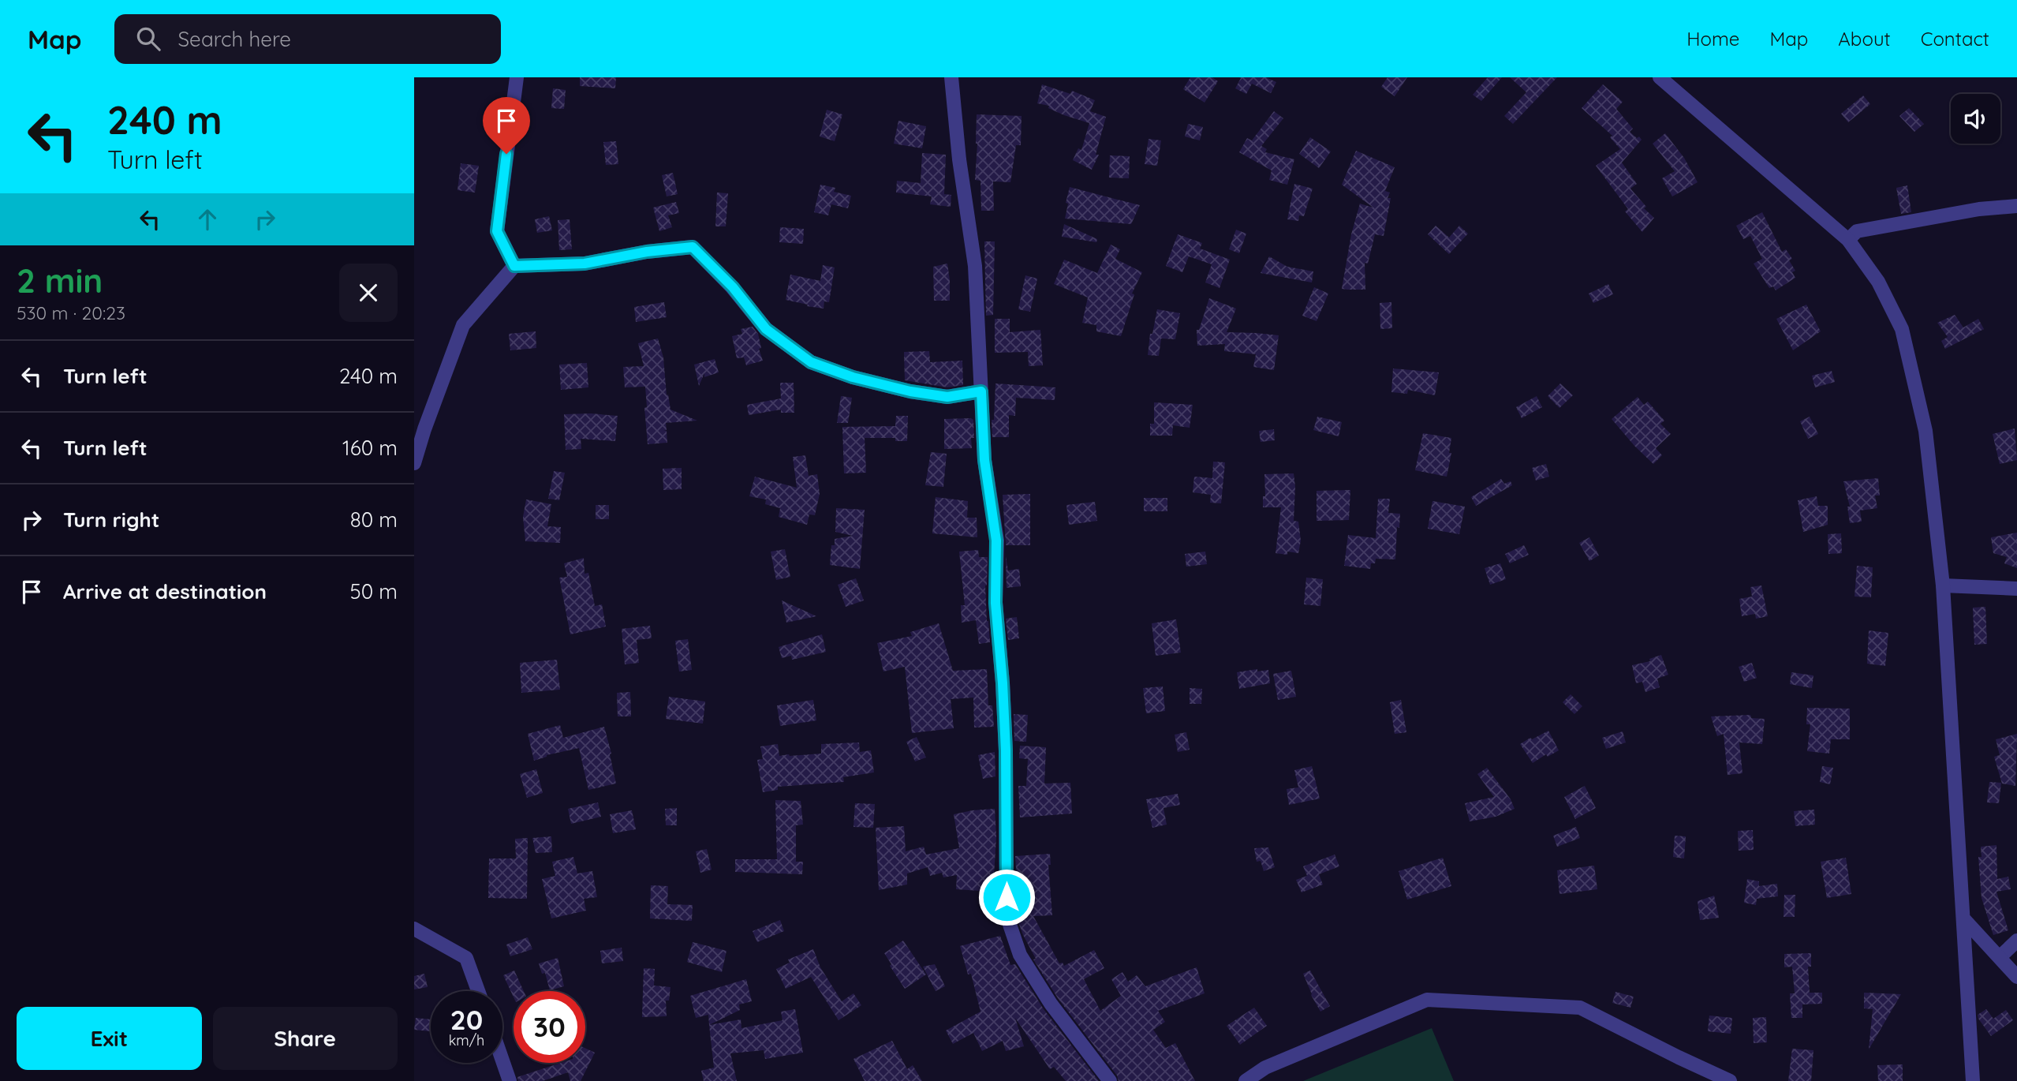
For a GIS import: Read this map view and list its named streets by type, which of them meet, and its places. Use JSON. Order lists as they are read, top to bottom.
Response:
{
  "page": {
    "header": "Map",
    "search": "Search here",
    "nav": [
      "Home",
      "Map",
      "About",
      "Contact"
    ],
    "turn": ["240 m", "Turn left"],
    "heading": ["2 min", "530 m · 20:23"],
    "list": [
      {
        "name": "Turn left",
        "value": "240 m"
      },
      {
        "name": "Turn left",
        "value": "160 m"
      },
      {
        "name": "Turn right",
        "value": "80 m"
      },
      {
        "name": "Arrive at destination",
        "value": "50 m"
      }
    ],
    "speed": "20 km/h",
    "limit": "30",
    "buttons": ["Exit", "Share"]
  }
}
